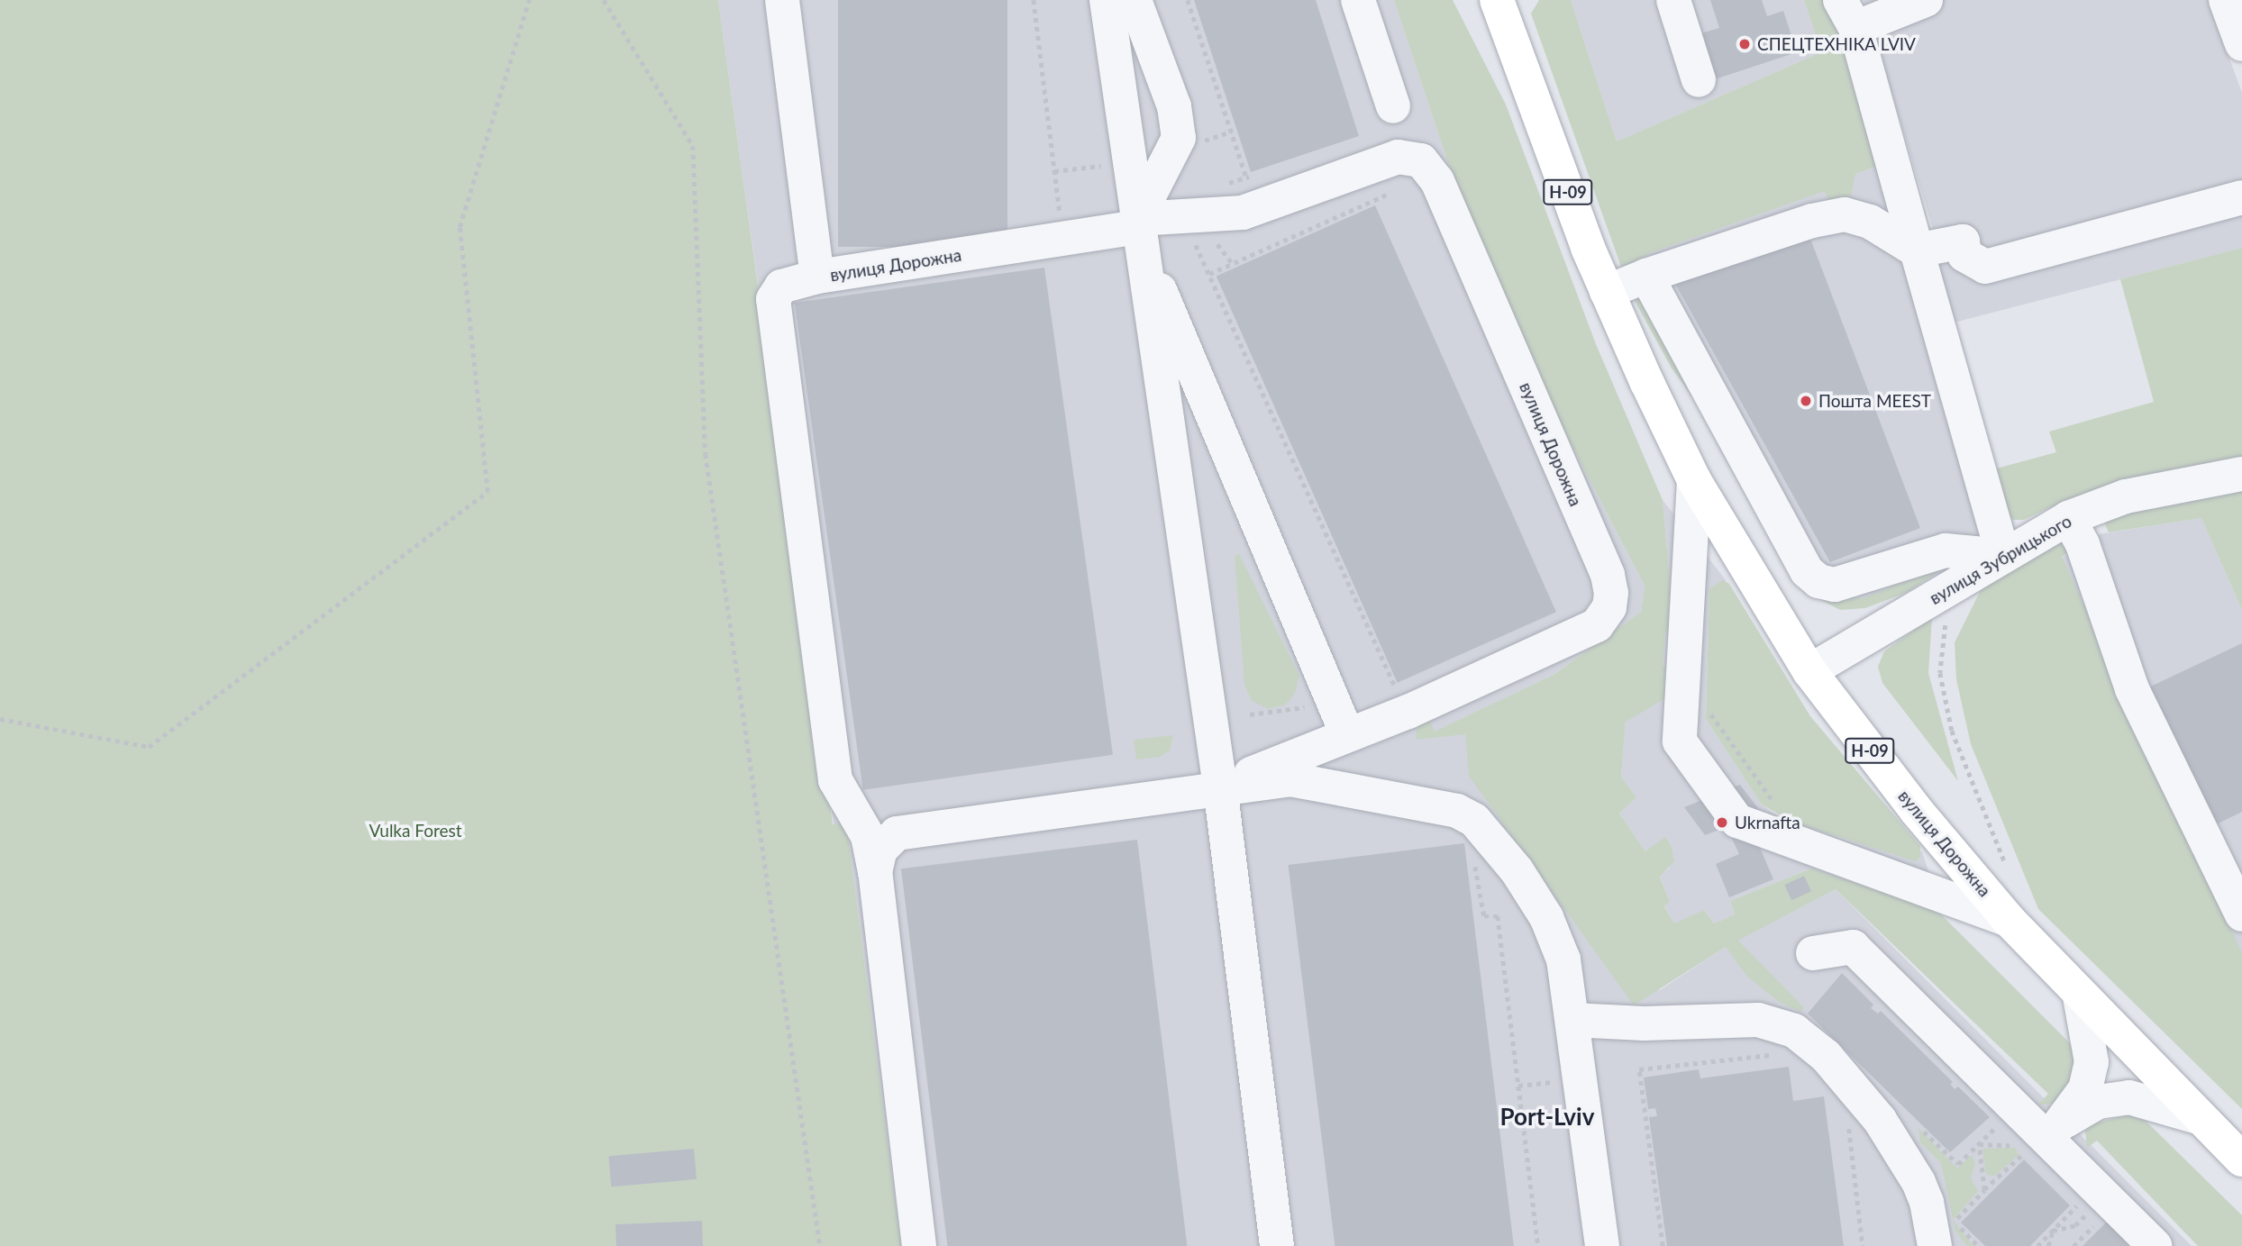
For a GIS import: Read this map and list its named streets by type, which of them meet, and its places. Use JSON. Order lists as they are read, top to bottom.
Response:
{
  "streets": {
    "main road": ["Н-09", "вулиця Дорожна"],
    "street": ["вулиця Зубрицького"]
  },
  "crossings": [
    ["вулиця Дорожна", "вулиця Зубрицького"]
  ],
  "districts": ["Port-Lviv"],
  "parks": ["Vulka Forest"],
  "places": ["СПЕЦТЕХНІКА LVIV", "Пошта MEEST", "Ukrnafta"]
}
